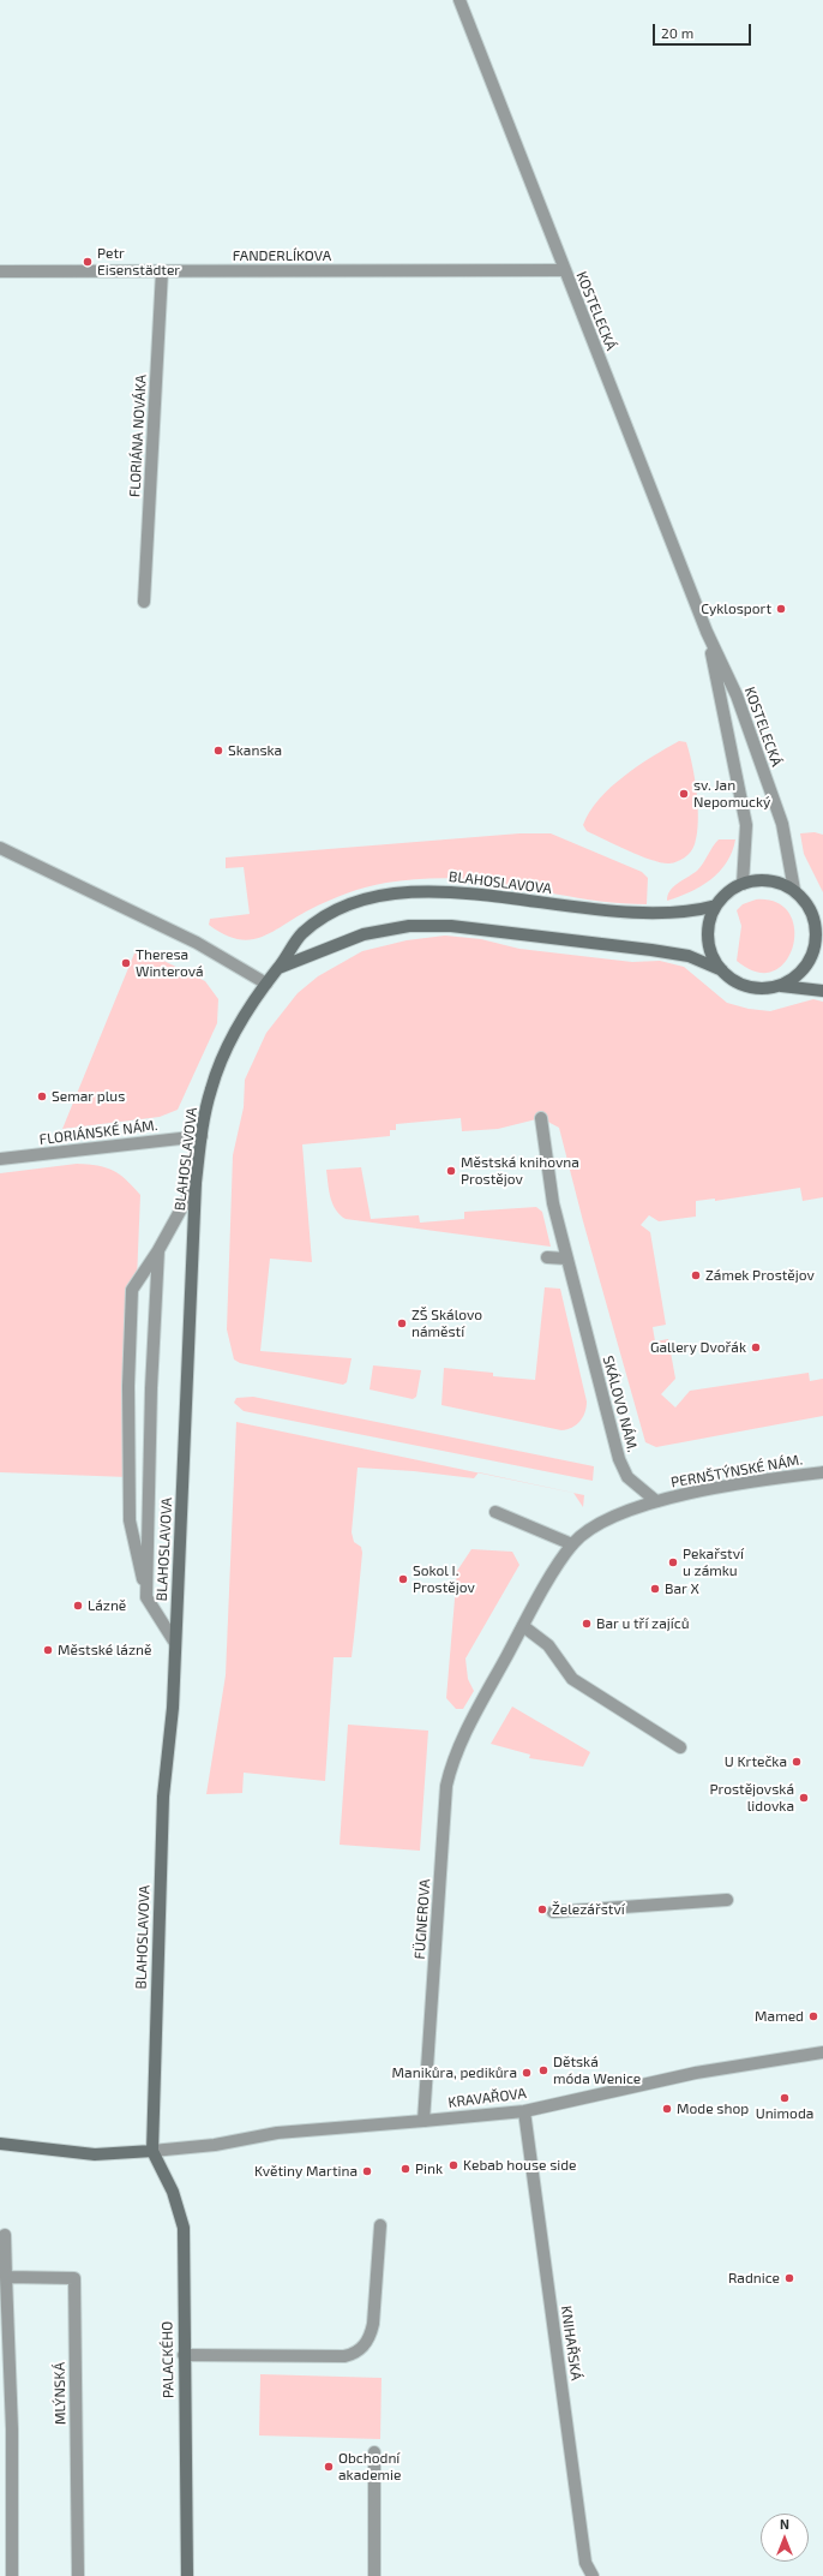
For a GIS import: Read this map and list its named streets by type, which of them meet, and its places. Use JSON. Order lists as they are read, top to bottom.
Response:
{
  "streets": {
    "main road": ["BLAHOSLAVOVA", "PALACKÉHO"],
    "street": [
      "FANDERLÍKOVA",
      "KOSTELECKÁ",
      "FLORIÁNA NOVÁKA",
      "FLORIÁNSKÉ NÁM.",
      "SKÁLOVO NÁM.",
      "PERNŠTÝNSKÉ NÁM.",
      "FÜGNEROVA",
      "KRAVAŘOVA",
      "KNIHAŘSKÁ",
      "MLÝNSKÁ"
    ]
  },
  "crossings": [
    ["FANDERLÍKOVA", "KOSTELECKÁ"],
    ["FANDERLÍKOVA", "FLORIÁNA NOVÁKA"],
    ["KOSTELECKÁ", "BLAHOSLAVOVA"],
    ["BLAHOSLAVOVA", "FLORIÁNSKÉ NÁM."],
    ["BLAHOSLAVOVA", "KRAVAŘOVA"],
    ["BLAHOSLAVOVA", "PALACKÉHO"],
    ["SKÁLOVO NÁM.", "PERNŠTÝNSKÉ NÁM."],
    ["FÜGNEROVA", "KRAVAŘOVA"],
    ["KRAVAŘOVA", "KNIHAŘSKÁ"],
    ["KRAVAŘOVA", "PALACKÉHO"]
  ],
  "places": [
    "Petr Eisenstädter",
    "Cyklosport",
    "Skanska",
    "sv. Jan Nepomucký",
    "Theresa Winterová",
    "Semar plus",
    "Městská knihovna Prostějov",
    "Zámek Prostějov",
    "ZŠ Skálovo náměstí",
    "Gallery Dvořák",
    "Pekařství u zámku",
    "Sokol I. Prostějov",
    "Bar X",
    "Lázně",
    "Bar u tří zajíců",
    "Městské lázně",
    "U Krtečka",
    "Prostějovská lidovka",
    "Železářství",
    "Mamed",
    "Dětská móda Wenice",
    "Manikůra, pedikůra",
    "Unimoda",
    "Mode shop",
    "Kebab house side",
    "Pink",
    "Květiny Martina",
    "Radnice",
    "Obchodní akademie"
  ],
  "scale_bar": "20 m",
  "north": "top"
}
